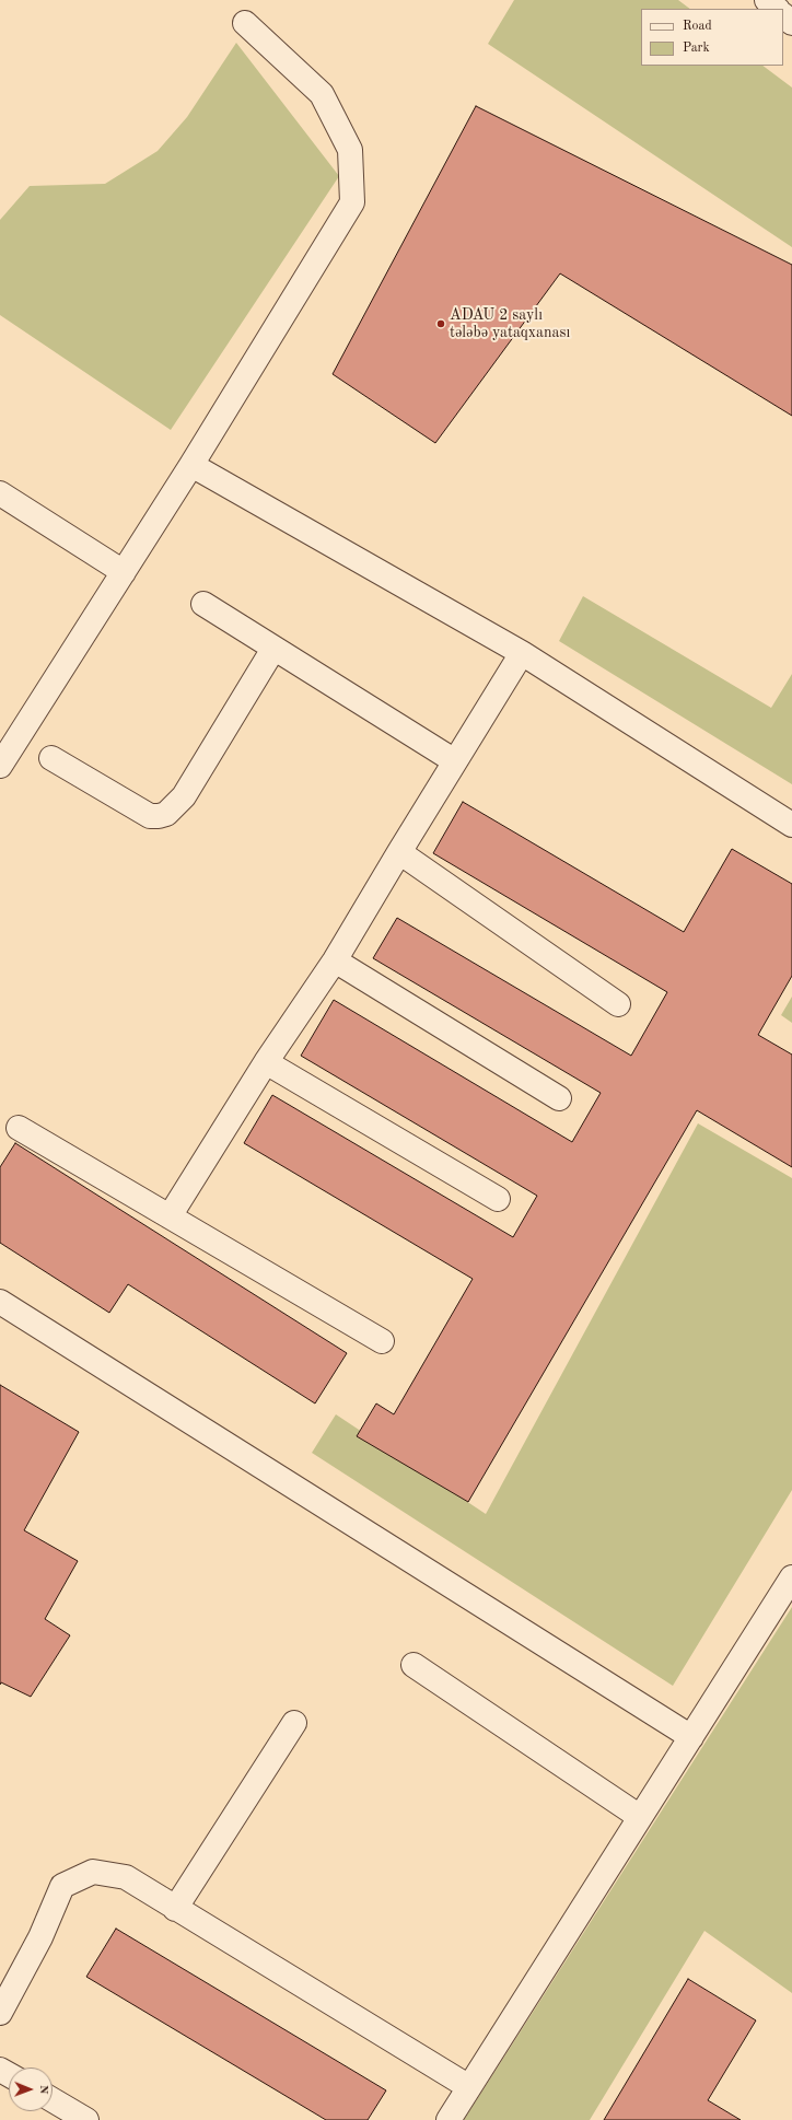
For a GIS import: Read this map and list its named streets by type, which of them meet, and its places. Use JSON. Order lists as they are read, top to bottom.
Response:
{
  "places": ["ADAU 2 saylı tələbə yataqxanası"],
  "legend": ["Road", "Park"],
  "north": "right"
}
